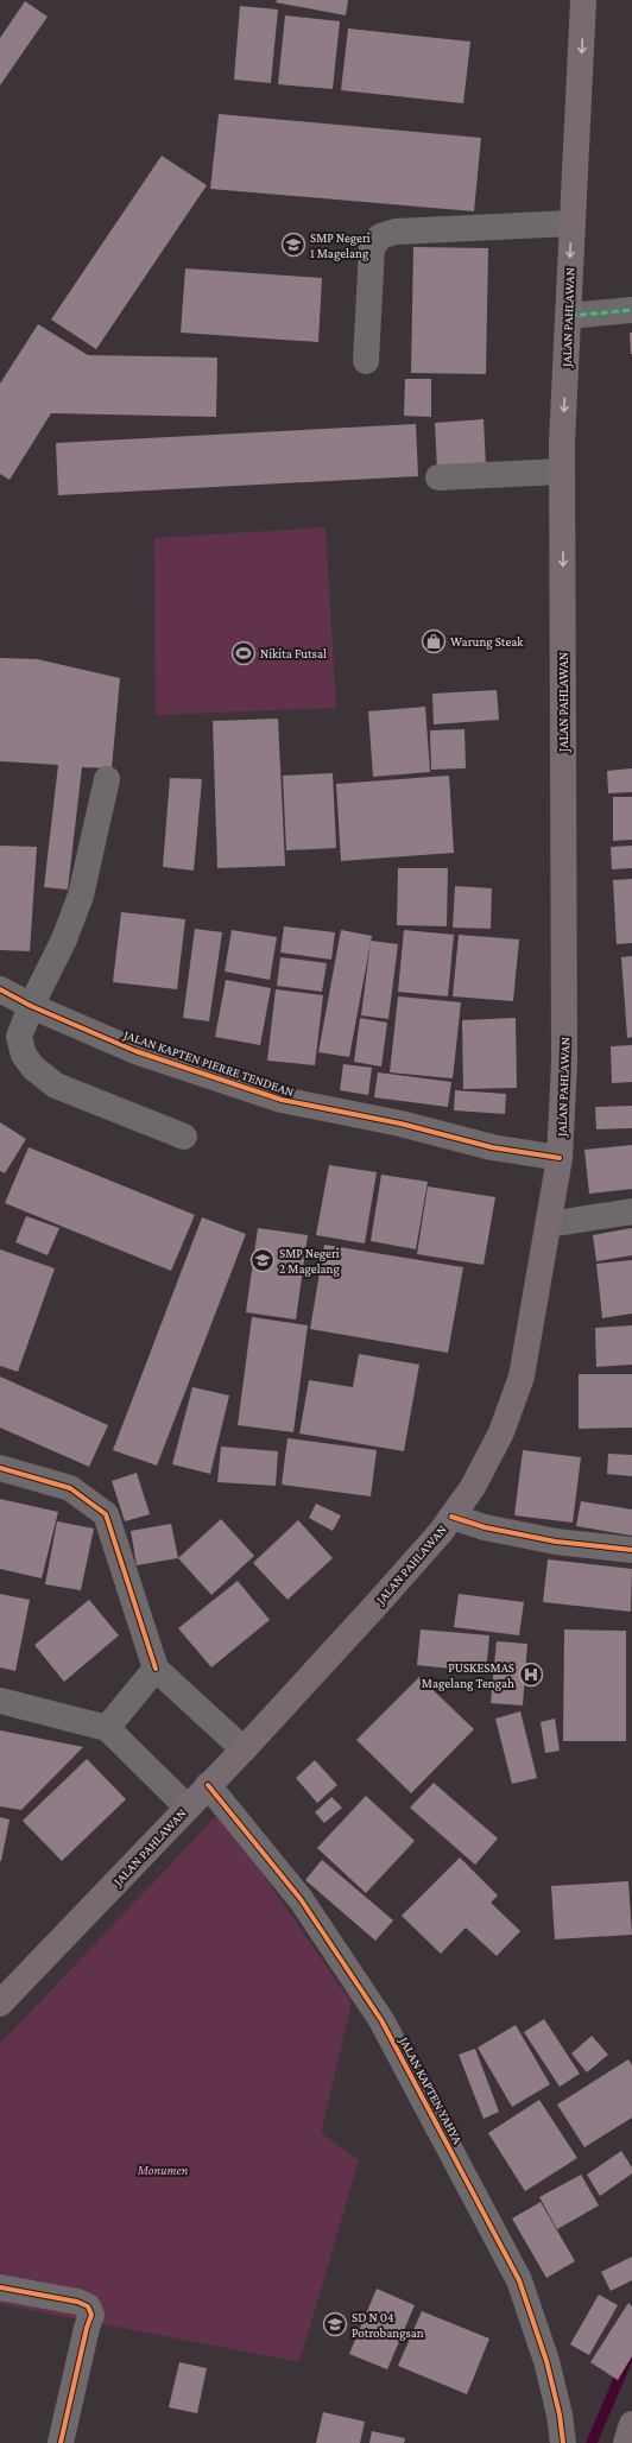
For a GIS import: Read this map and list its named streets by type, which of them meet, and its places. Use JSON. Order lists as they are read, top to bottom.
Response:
{
  "streets": {
    "main road": ["JALAN PAHLAWAN"],
    "street": ["JALAN KAPTEN PIERRE TENDEAN", "JALAN KAPTEN YAHYA"]
  },
  "crossings": [
    ["JALAN PAHLAWAN", "JALAN KAPTEN PIERRE TENDEAN"],
    ["JALAN PAHLAWAN", "JALAN KAPTEN YAHYA"]
  ],
  "one_way": ["JALAN PAHLAWAN"],
  "parks": ["Monumen"],
  "places": {
    "school or university": ["SMP Negeri 1 Magelang", "SMP Negeri 2 Magelang", "SD N 04 Potrobangsan"],
    "shop": ["Warung Steak"],
    "sports": ["Nikita Futsal"],
    "hospital": ["PUSKESMAS Magelang Tengah"]
  }
}
